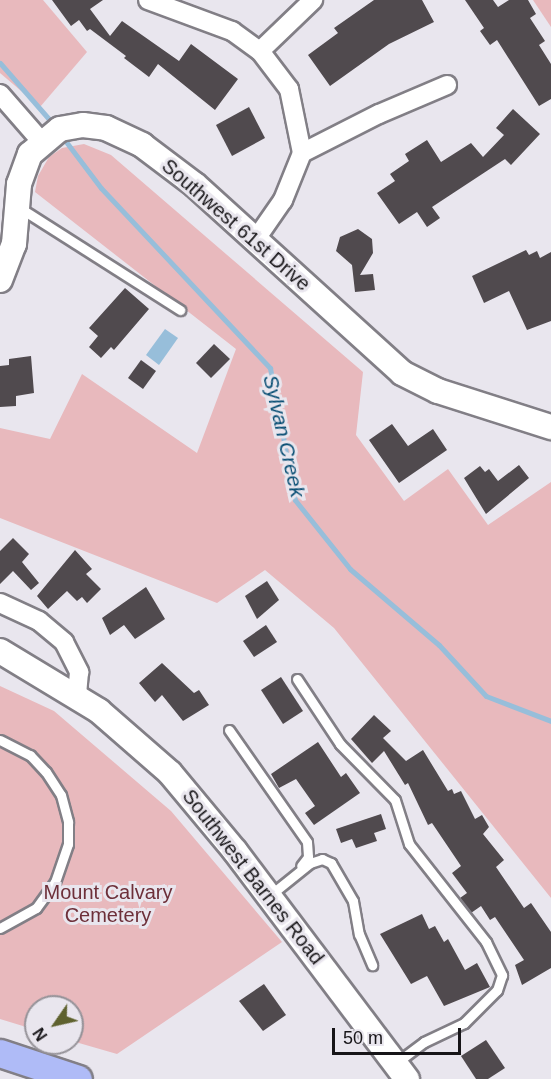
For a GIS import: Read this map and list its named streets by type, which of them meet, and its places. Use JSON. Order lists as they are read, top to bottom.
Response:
{
  "streets": {
    "street": ["Southwest 61st Drive", "Southwest Barnes Road"]
  },
  "water": ["Sylvan Creek"],
  "parks": ["Mount Calvary Cemetery"],
  "scale_bar": "50 m",
  "north": "bottom left"
}
